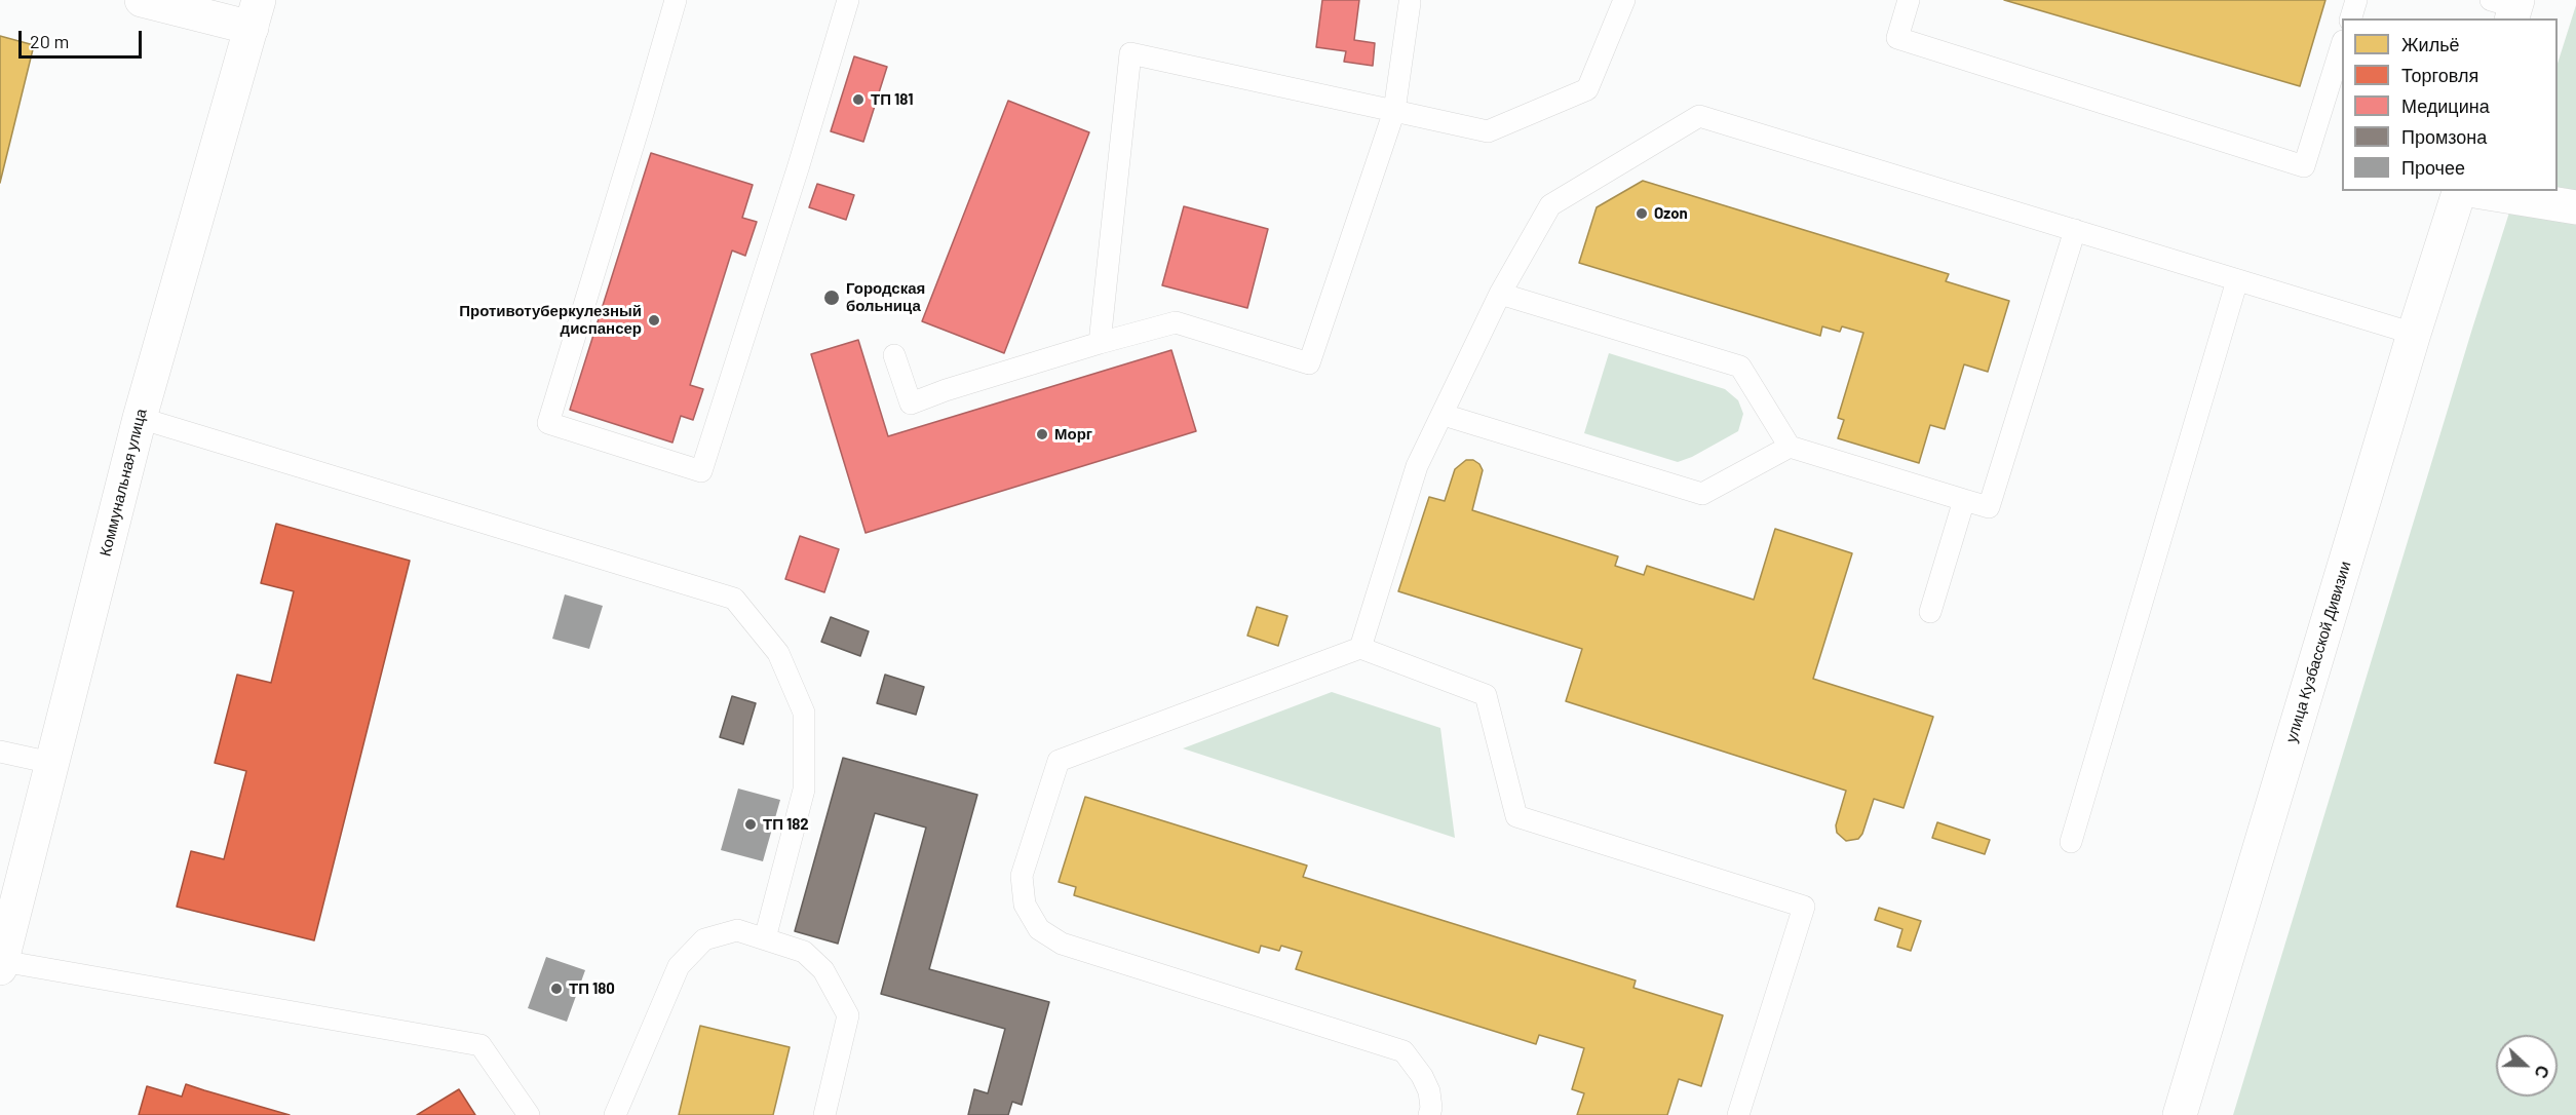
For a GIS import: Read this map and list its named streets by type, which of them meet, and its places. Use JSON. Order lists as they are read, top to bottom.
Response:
{
  "streets": {
    "street": ["Коммунальная улица", "улица Кузбасской Дивизии"]
  },
  "places": [
    "ТП 181",
    "Ozon",
    "Городская больница",
    "Противотуберкулезный диспансер",
    "Морг",
    "ТП 182",
    "ТП 180"
  ],
  "legend": [
    "Жильё",
    "Торговля",
    "Медицина",
    "Промзона",
    "Прочее"
  ],
  "scale_bar": "20 m",
  "north": "right"
}
